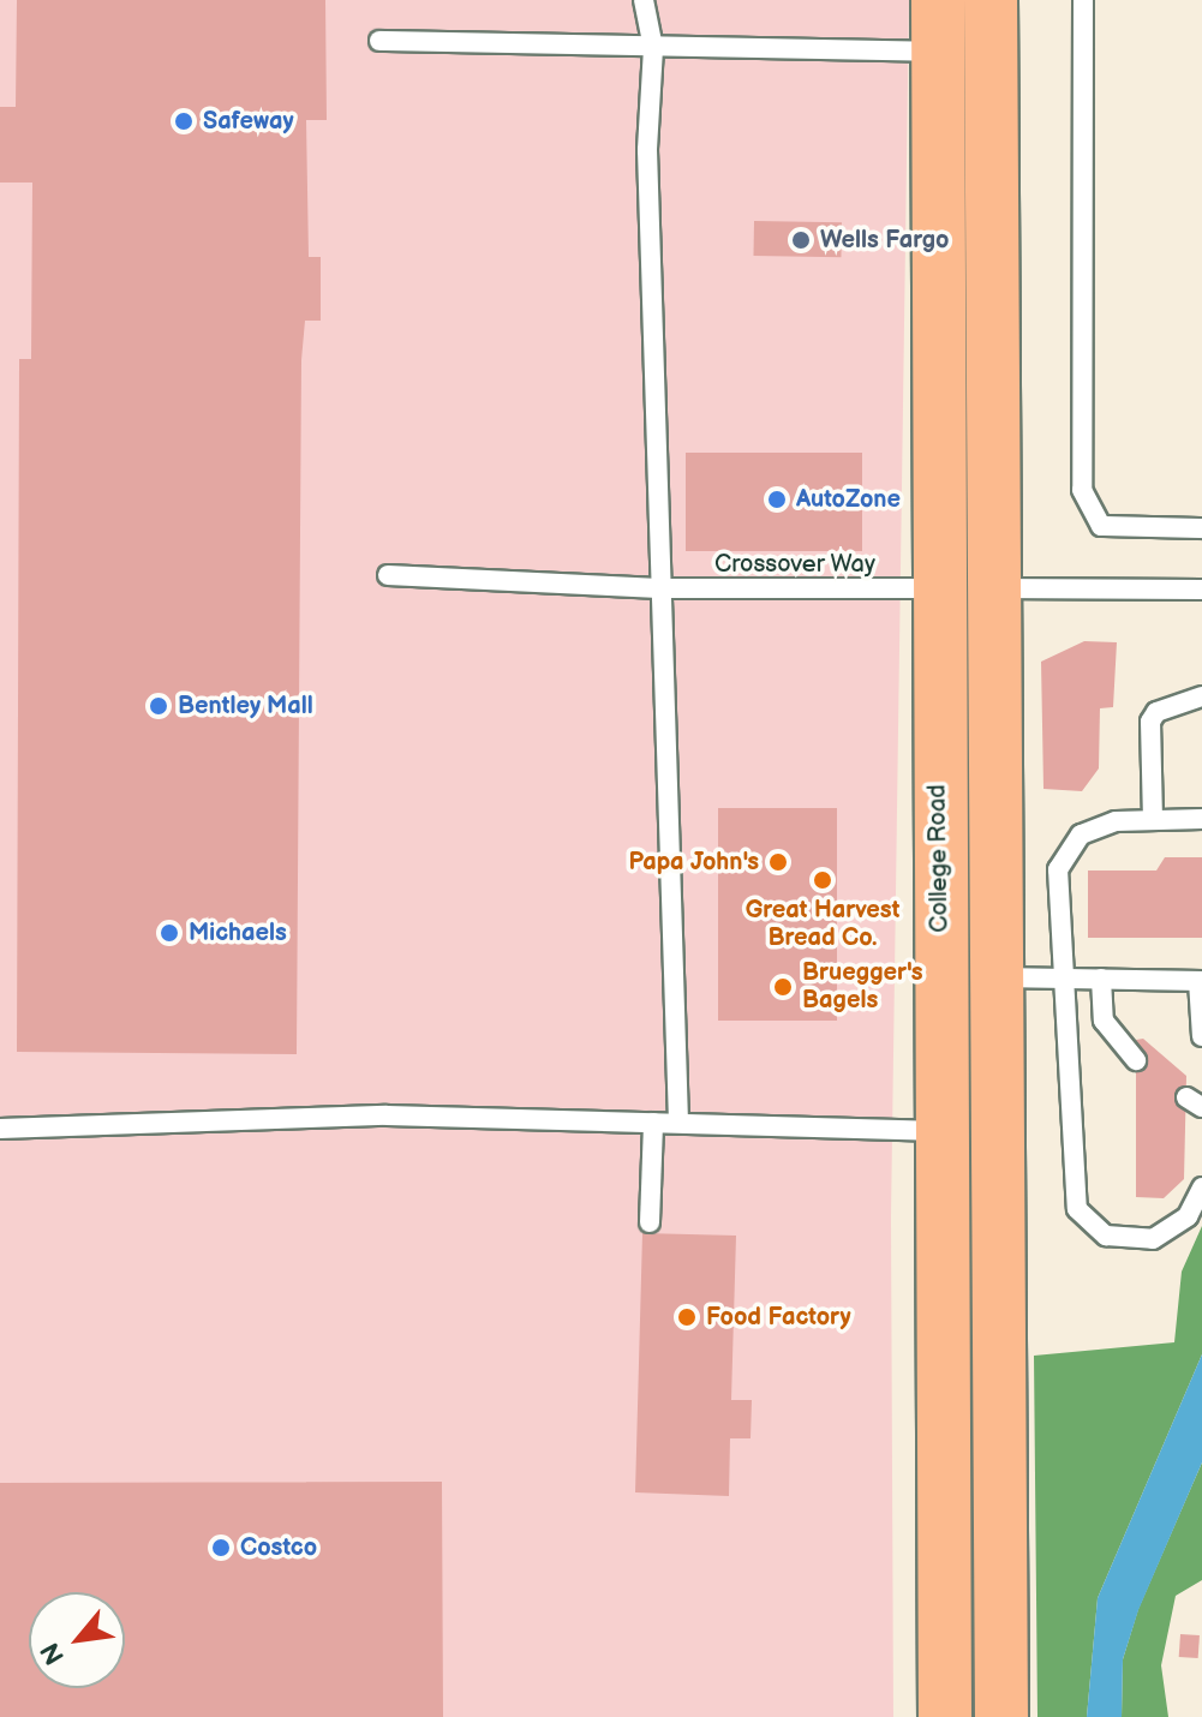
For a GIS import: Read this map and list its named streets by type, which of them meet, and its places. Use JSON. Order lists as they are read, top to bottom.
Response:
{
  "streets": {
    "main road": ["College Road"],
    "lane": ["Crossover Way"]
  },
  "crossings": [
    ["Crossover Way", "College Road"]
  ],
  "places": [
    "Safeway",
    "Wells Fargo",
    "AutoZone",
    "Bentley Mall",
    "Papa John's",
    "Great Harvest Bread Co.",
    "Michaels",
    "Bruegger's Bagels",
    "Food Factory",
    "Costco"
  ],
  "north": "bottom left"
}
